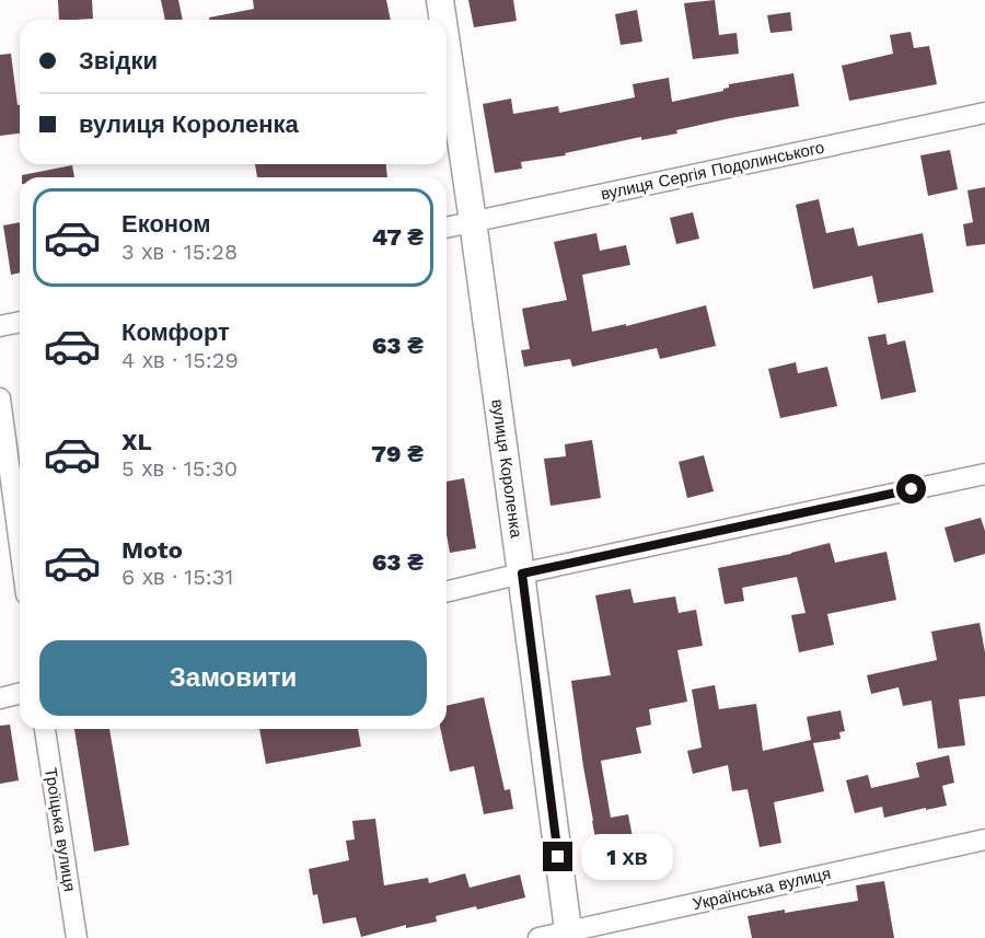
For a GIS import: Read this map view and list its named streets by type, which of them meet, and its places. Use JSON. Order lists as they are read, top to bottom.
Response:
{
  "streets": {
    "street": [
      "вулиця Сергія Подолинського",
      "вулиця Короленка",
      "Троїцька вулиця",
      "Українська вулиця"
    ]
  },
  "crossings": [
    ["вулиця Сергія Подолинського", "вулиця Короленка"],
    ["вулиця Короленка", "Українська вулиця"]
  ],
  "page": {
    "banner": ["Звідки", "вулиця Короленка"],
    "list": [
      {
        "name": "Економ",
        "note": "3 хв · 15:28",
        "value": "47 ₴"
      },
      {
        "name": "Комфорт",
        "note": "4 хв · 15:29",
        "value": "63 ₴"
      },
      {
        "name": "XL",
        "note": "5 хв · 15:30",
        "value": "79 ₴"
      },
      {
        "name": "Moto",
        "note": "6 хв · 15:31",
        "value": "63 ₴"
      }
    ],
    "buttons": "Замовити",
    "bubble": "1 хв"
  }
}
